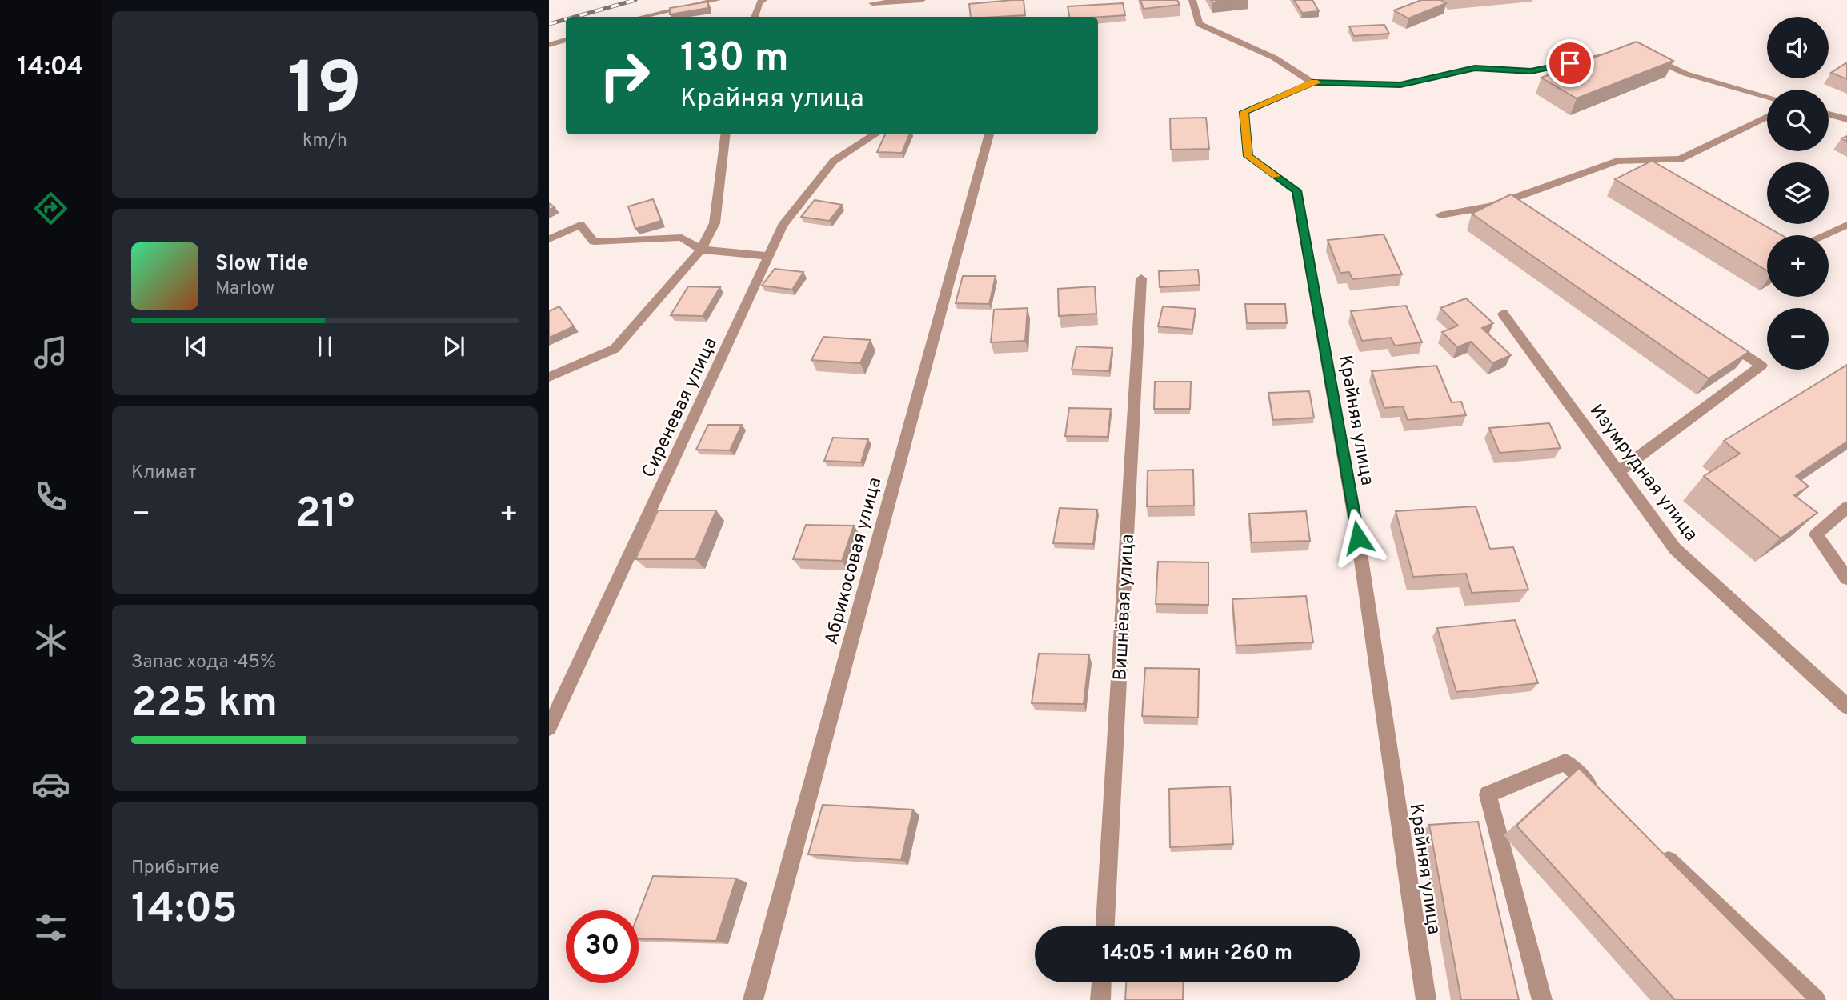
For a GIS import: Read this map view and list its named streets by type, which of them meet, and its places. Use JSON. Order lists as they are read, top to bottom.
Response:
{
  "streets": {
    "street": [
      "Сиреневая улица",
      "Крайняя улица",
      "Изумрудная улица",
      "Абрикосовая улица",
      "Вишнёвая улица"
    ]
  },
  "page": {
    "tabs": "14:04",
    "tile": [
      ["19", "km/h"],
      "Климат",
      ["Запас хода · 45%", "225 km"],
      ["Прибытие", "14:05"]
    ],
    "map_buttons": ["+", "−"],
    "turn": ["130 m", "Крайняя улица"],
    "song": ["Slow Tide", "Marlow"],
    "heat": ["−", "21°", "+"],
    "limit": "30",
    "trip": "14:05 · 1 мин · 260 m"
  }
}
